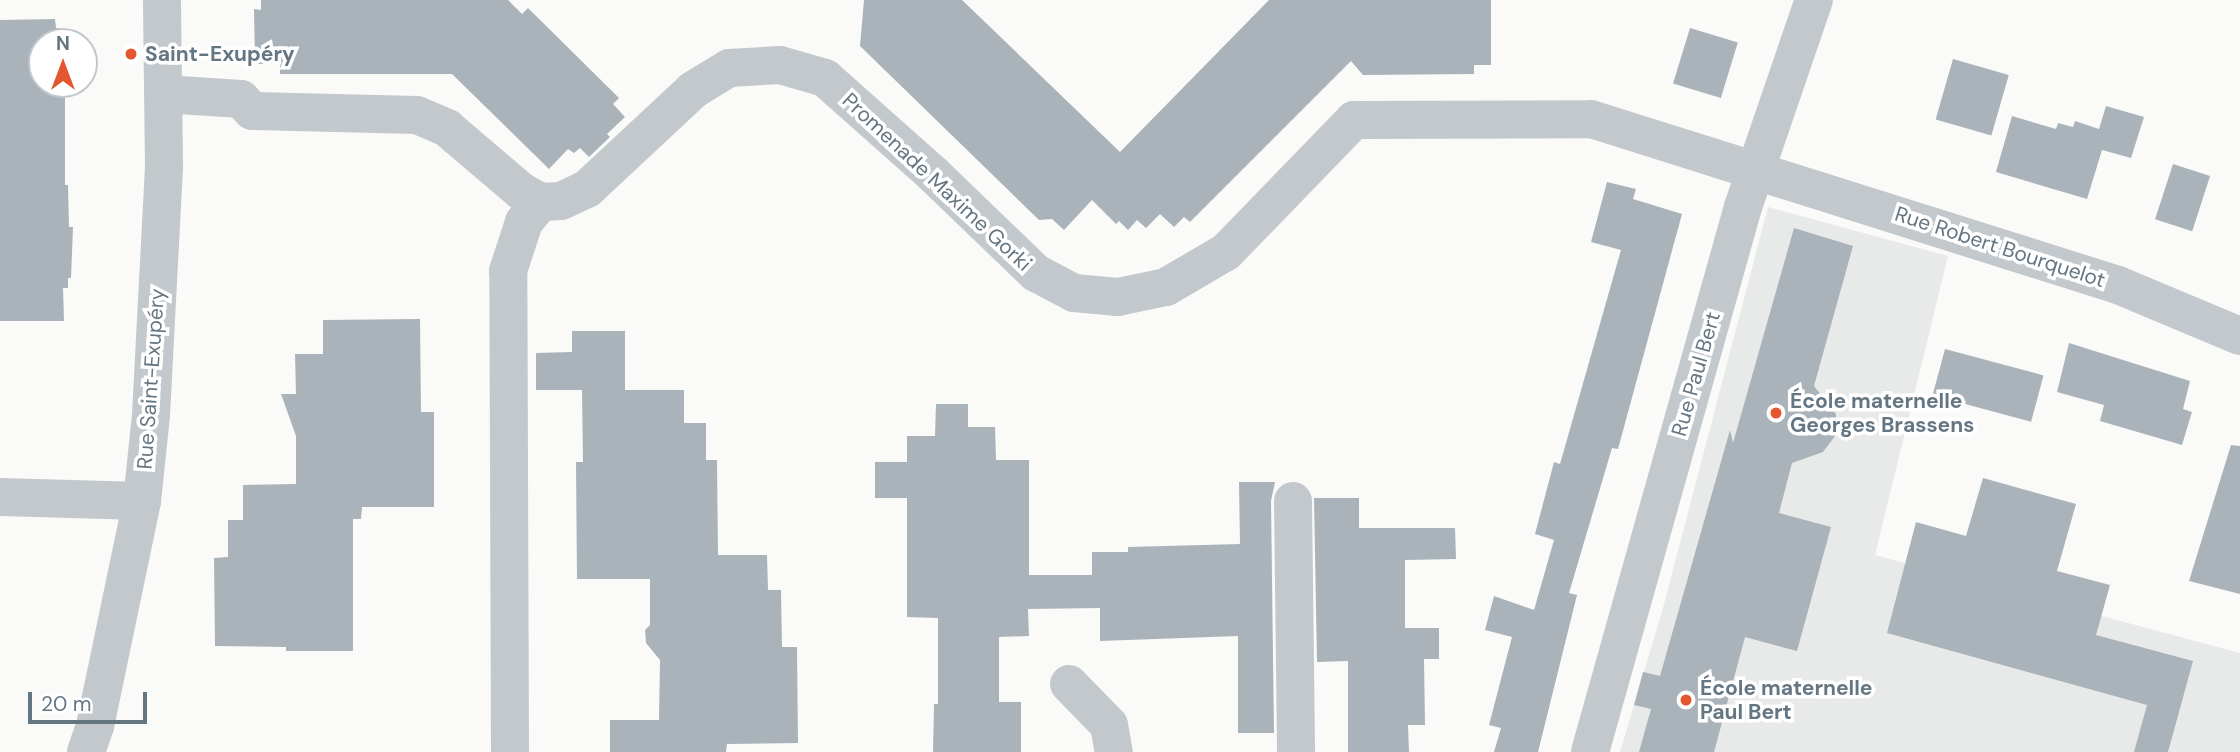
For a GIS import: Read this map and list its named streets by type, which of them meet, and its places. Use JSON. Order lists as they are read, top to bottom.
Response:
{
  "streets": {
    "street": [
      "Promenade Maxime Gorki",
      "Rue Robert Bourquelot",
      "Rue Paul Bert",
      "Rue Saint-Exupéry"
    ]
  },
  "crossings": [
    ["Promenade Maxime Gorki", "Rue Robert Bourquelot"],
    ["Promenade Maxime Gorki", "Rue Paul Bert"],
    ["Rue Robert Bourquelot", "Rue Paul Bert"]
  ],
  "places": ["Saint-Exupéry", "École maternelle Georges Brassens", "École maternelle Paul Bert"],
  "scale_bar": "20 m",
  "north": "top"
}
